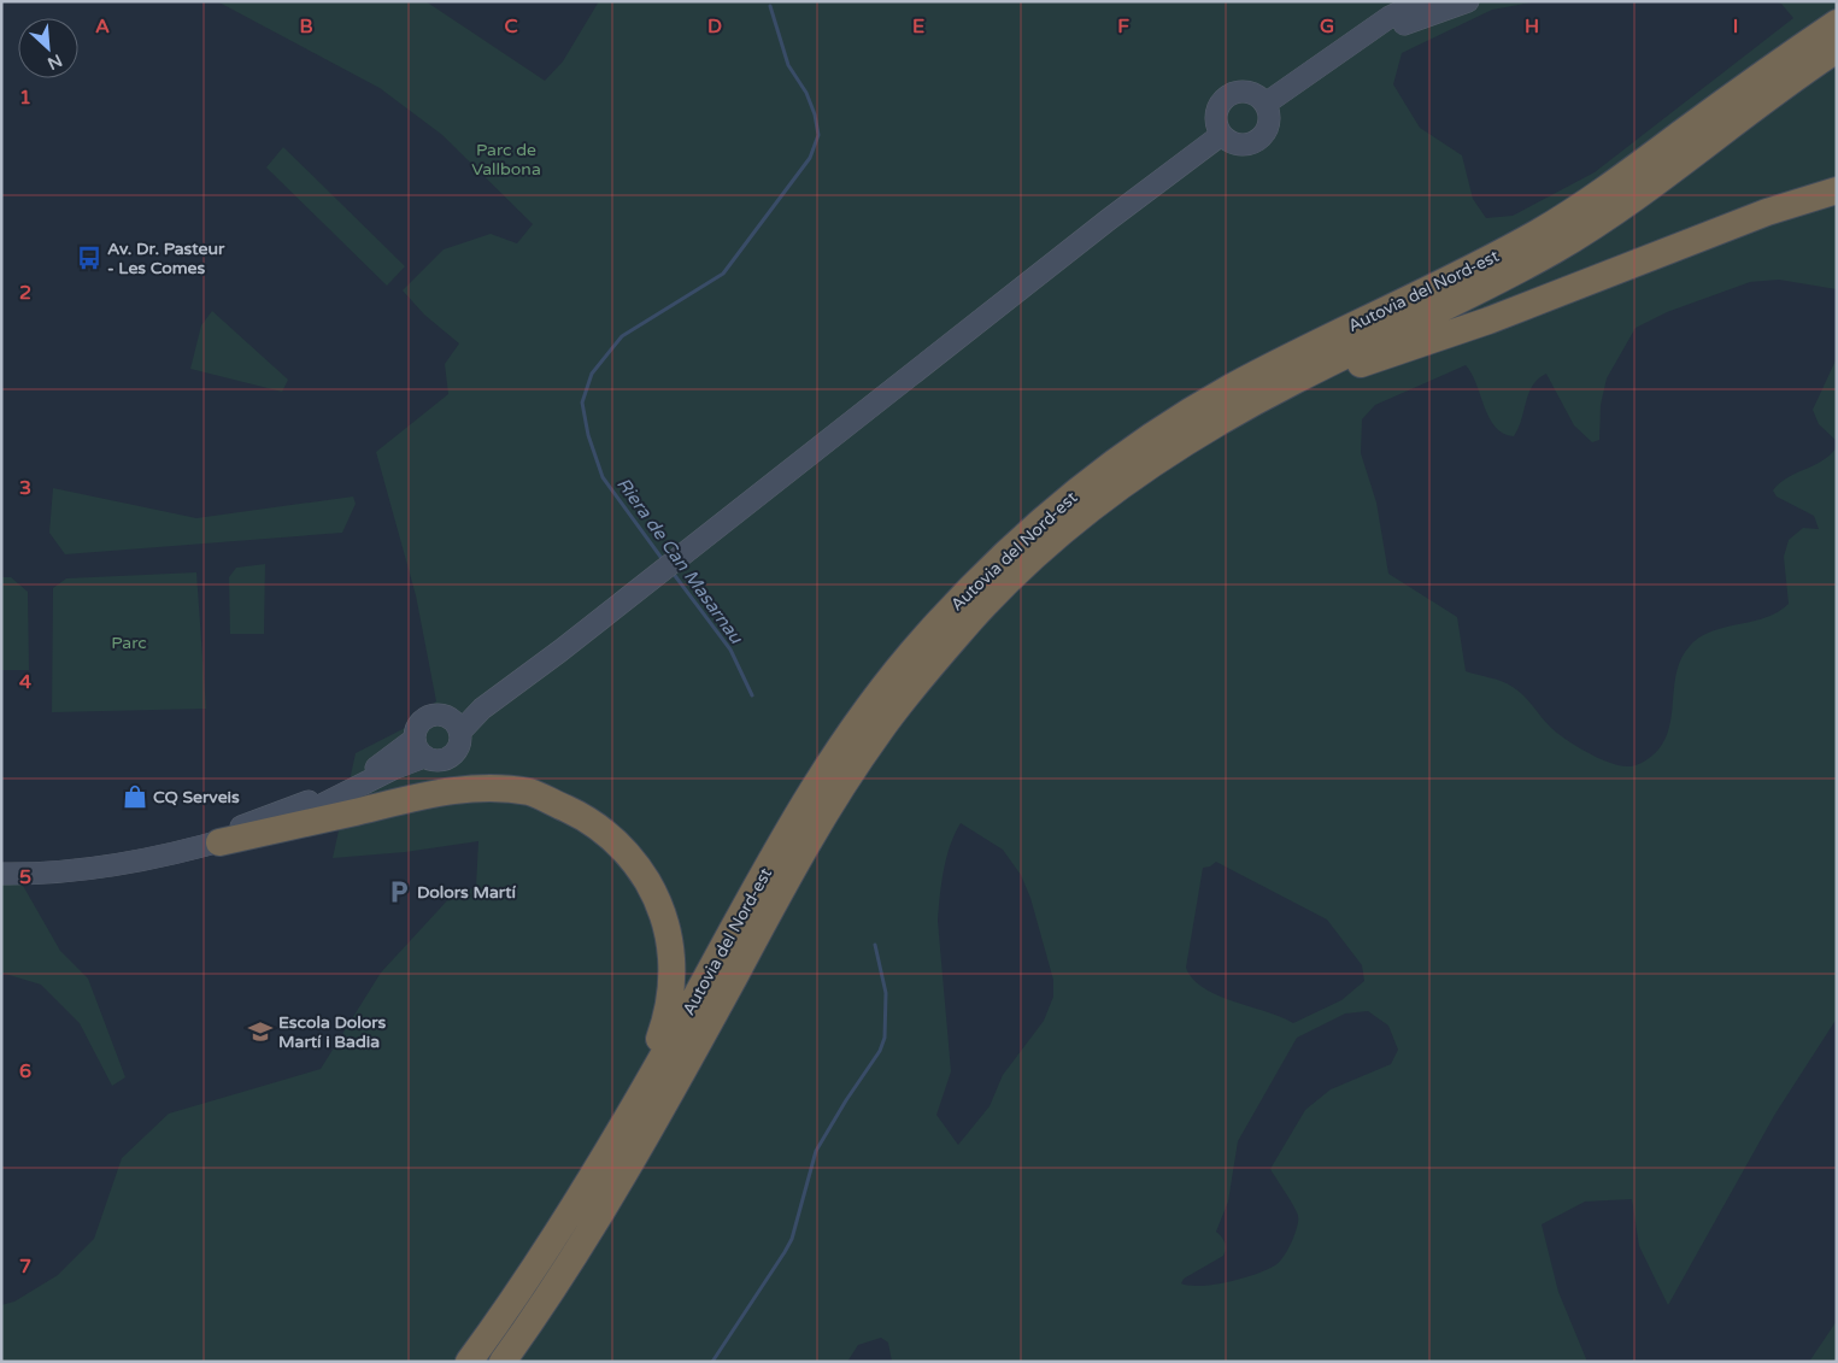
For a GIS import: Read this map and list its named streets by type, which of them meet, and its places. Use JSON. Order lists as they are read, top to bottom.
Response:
{
  "streets": {
    "highway": ["Autovia del Nord-est"]
  },
  "water": ["Riera de Can Masarnau"],
  "parks": ["Parc de Vallbona", "Parc"],
  "places": {
    "bus stop": ["Av. Dr. Pasteur - Les Comes"],
    "shop": ["CQ Serveis"],
    "parking": ["Dolors Martí"],
    "school or university": ["Escola Dolors Martí i Badia"]
  },
  "north": "bottom right",
  "grid": {
    "columns": [
      "A",
      "B",
      "C",
      "D",
      "E",
      "F",
      "G",
      "H",
      "I"
    ],
    "rows": [
      "1",
      "2",
      "3",
      "4",
      "5",
      "6",
      "7"
    ]
  }
}
